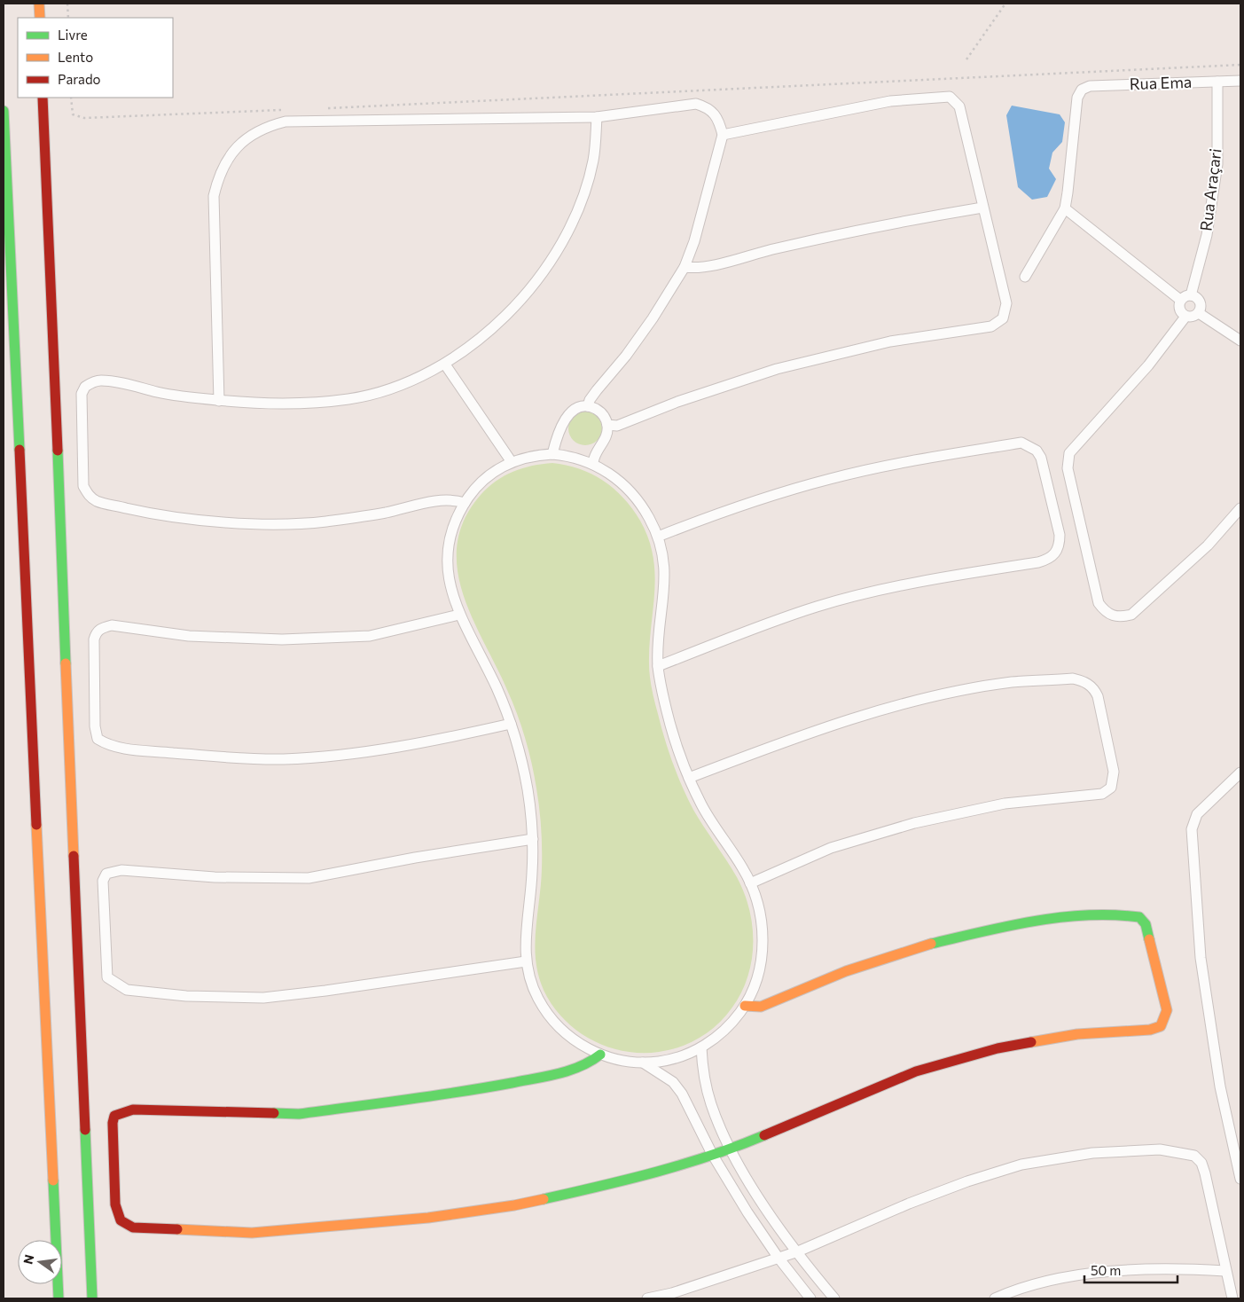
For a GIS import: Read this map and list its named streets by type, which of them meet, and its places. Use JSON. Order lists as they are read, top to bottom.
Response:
{
  "streets": {
    "street": ["Rua Ema", "Rua Araçari"]
  },
  "crossings": [
    ["Rua Ema", "Rua Araçari"]
  ],
  "legend": ["Livre", "Lento", "Parado"],
  "scale_bar": "50 m",
  "north": "left"
}
